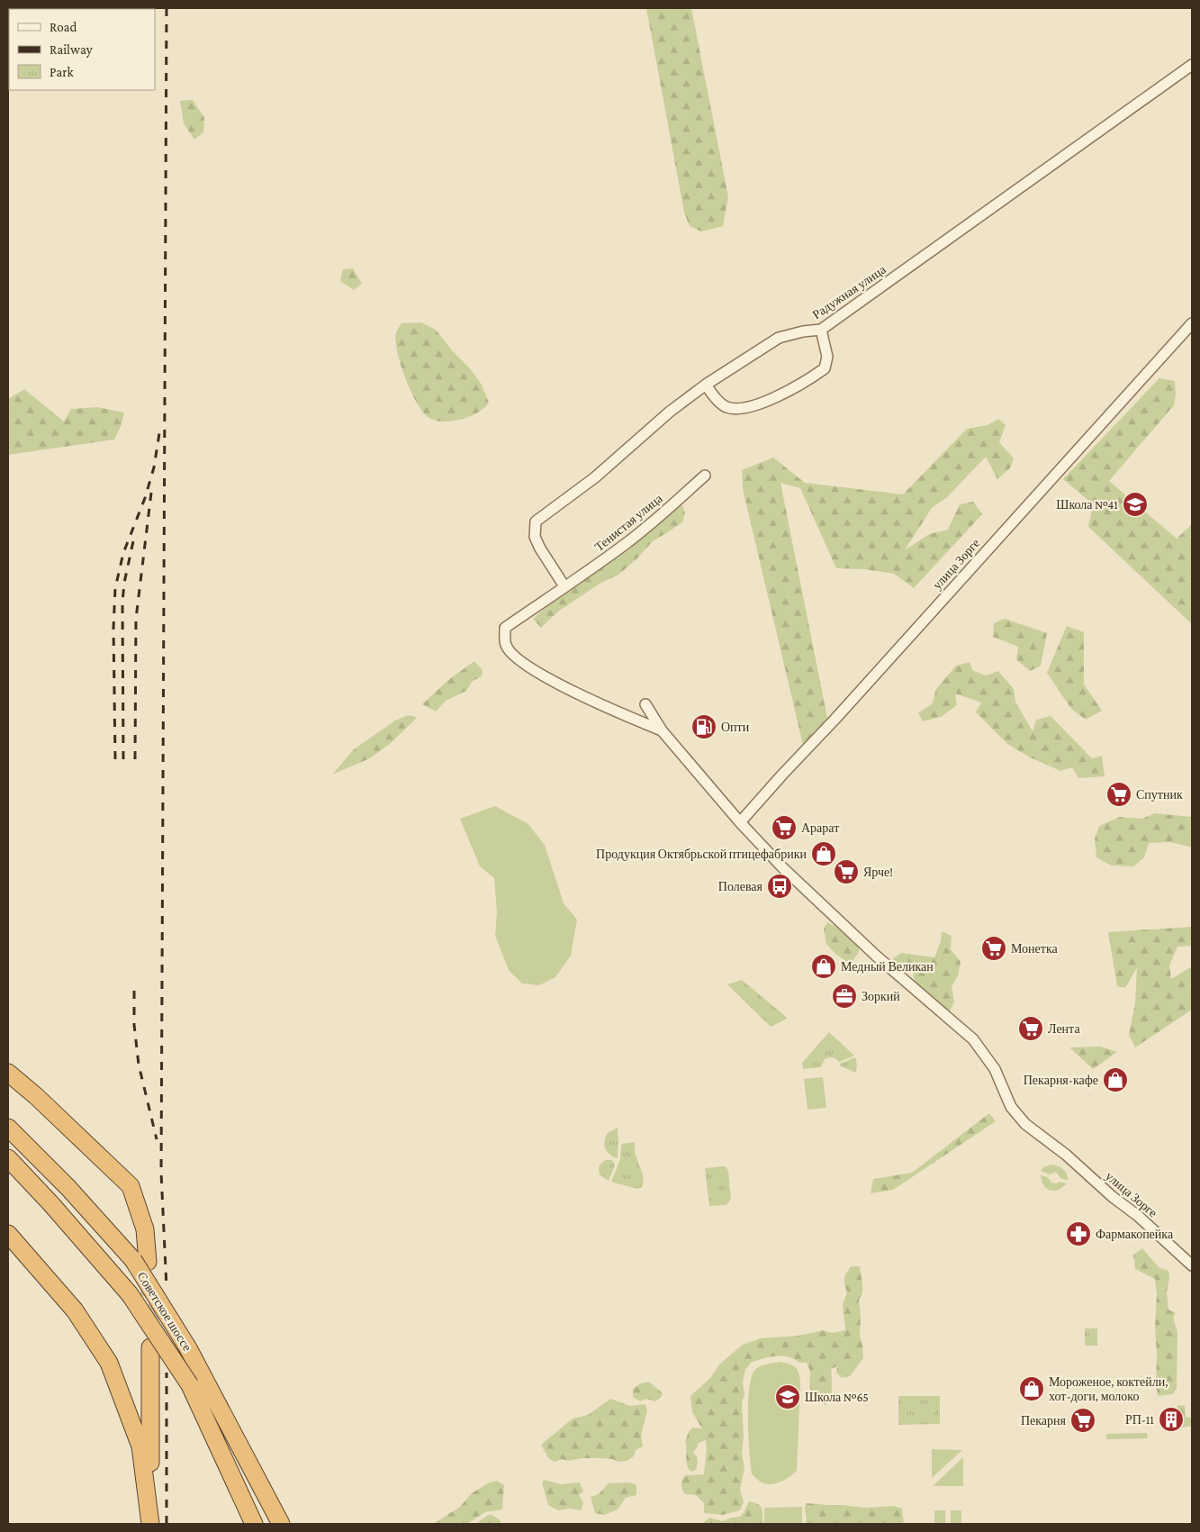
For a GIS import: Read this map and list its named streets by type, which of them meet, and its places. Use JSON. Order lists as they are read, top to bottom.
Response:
{
  "streets": {
    "highway": ["Советское шоссе"],
    "street": ["Радужная улица", "Тенистая улица", "улица Зорге"]
  },
  "crossings": [
    ["Радужная улица", "Тенистая улица"],
    ["Тенистая улица", "улица Зорге"]
  ],
  "places": {
    "school or university": ["Школа №41", "Школа №65"],
    "fuel station": ["Опти"],
    "supermarket": [
      "Спутник",
      "Арарат",
      "Ярче!",
      "Монетка",
      "Лента",
      "Пекарня"
    ],
    "shop": [
      "Продукция Октябрьской птицефабрики",
      "Медный Великан",
      "Пекарня-кафе",
      "Мороженое, коктейли, хот-доги, молоко"
    ],
    "bus stop": ["Полевая"],
    "office": ["Зоркий"],
    "pharmacy": ["Фармакопейка"],
    "building": ["РП-11"]
  },
  "legend": ["Road", "Railway", "Park"]
}
